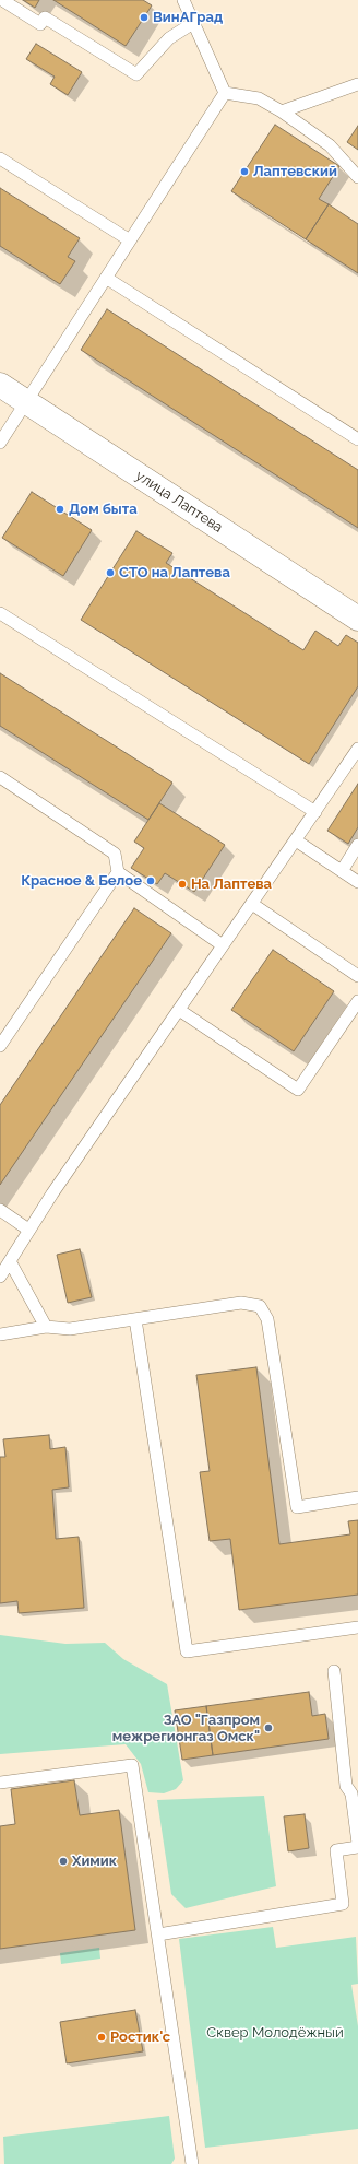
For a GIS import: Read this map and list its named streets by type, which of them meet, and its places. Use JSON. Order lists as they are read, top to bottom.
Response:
{
  "streets": {
    "street": ["улица Лаптева"]
  },
  "parks": ["Сквер Молодёжный"],
  "places": [
    "ВинАГрад",
    "Лаптевский",
    "Дом быта",
    "СТО на Лаптева",
    "Красное & Белое",
    "На Лаптева",
    "ЗАО \"Газпром межрегионгаз Омск\"",
    "Химик",
    "Ростик'с"
  ]
}
